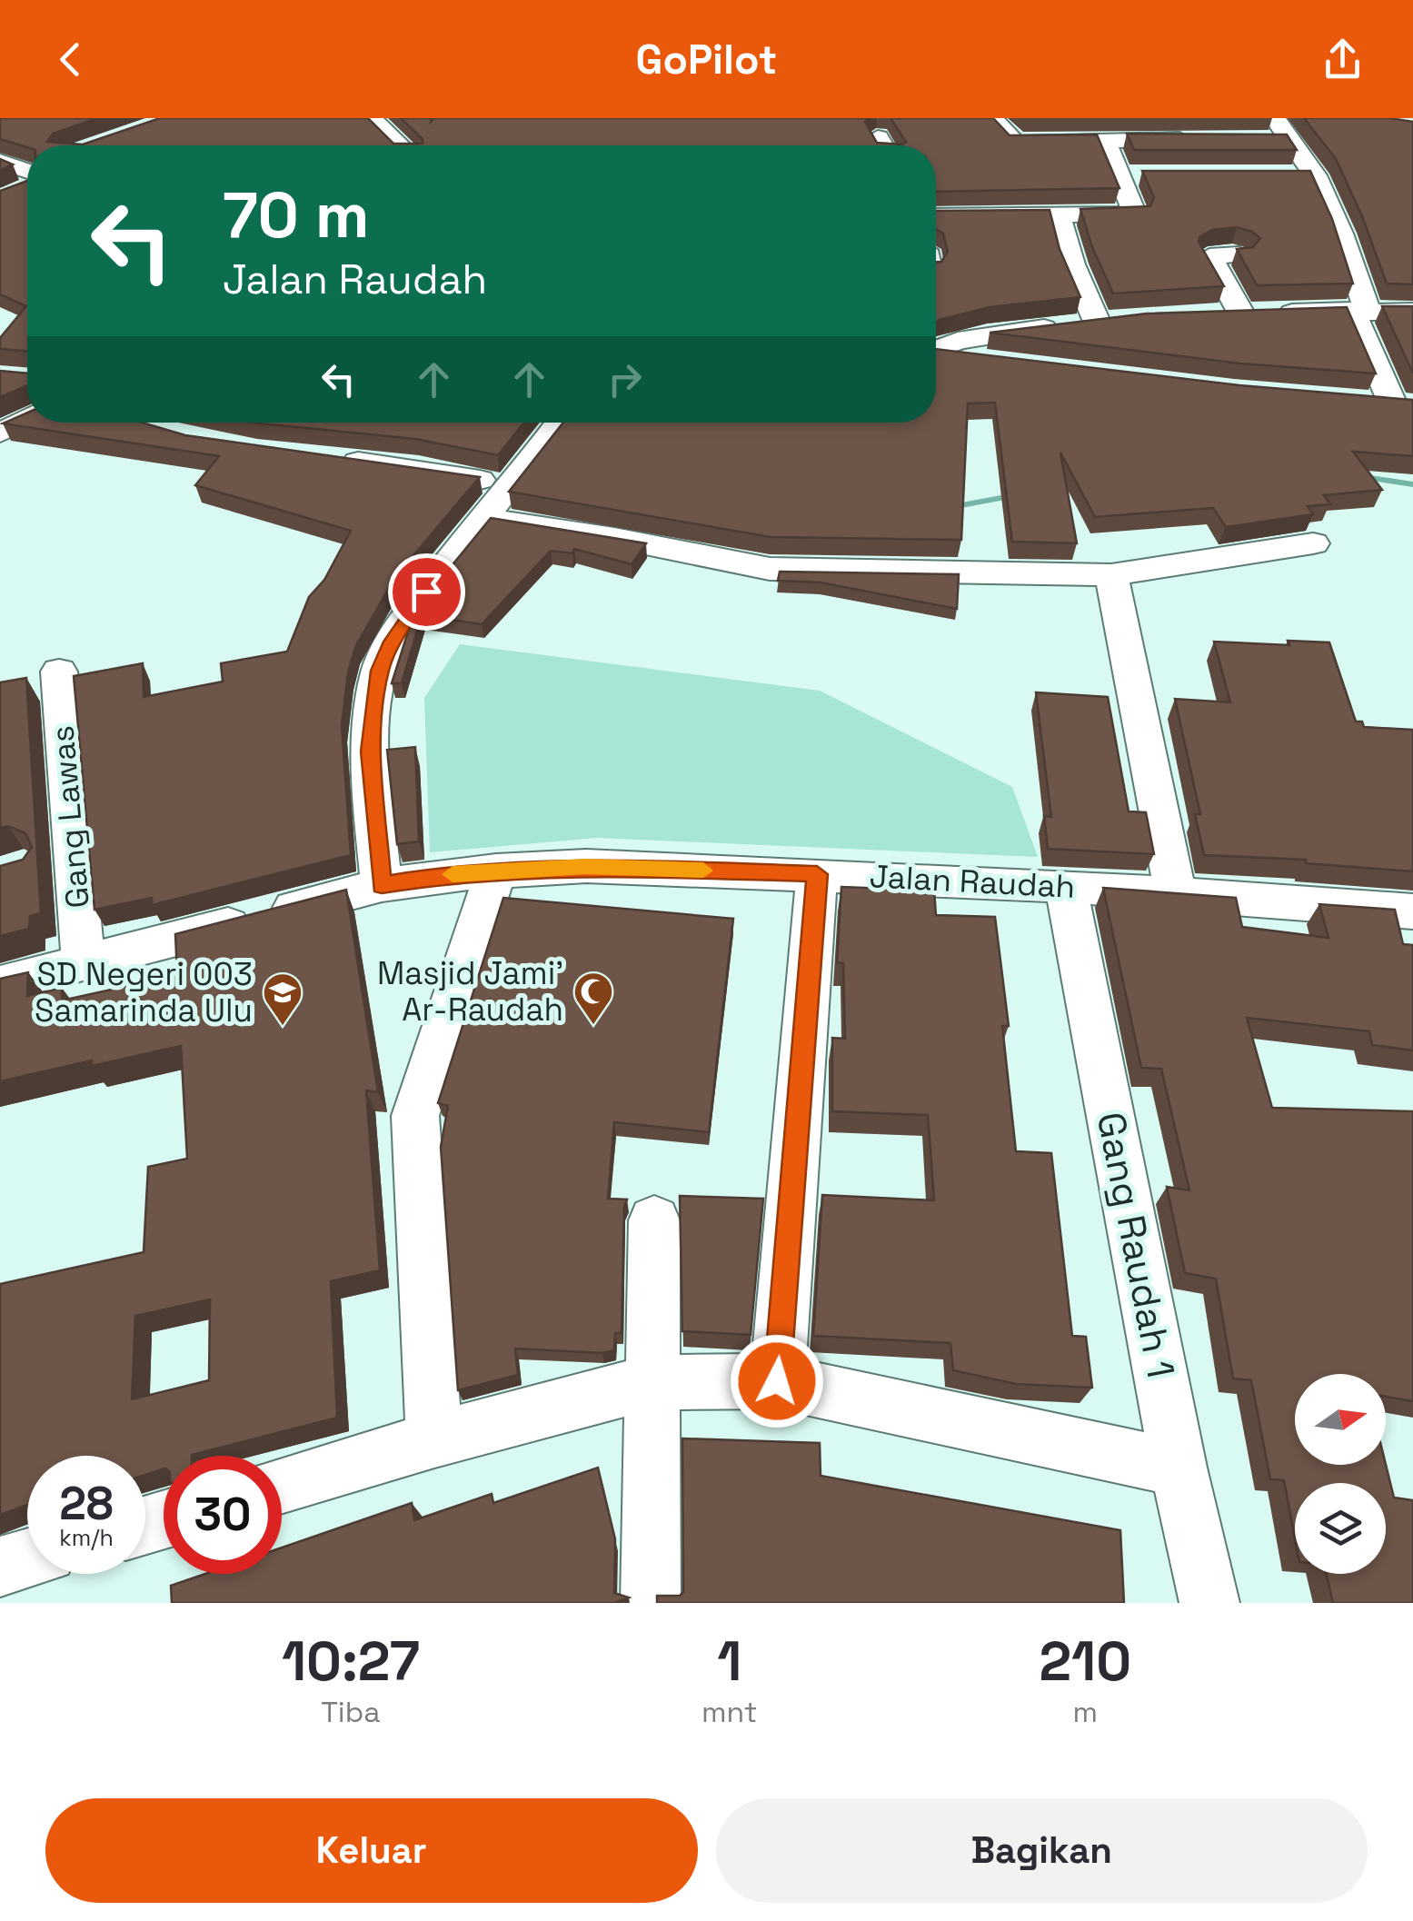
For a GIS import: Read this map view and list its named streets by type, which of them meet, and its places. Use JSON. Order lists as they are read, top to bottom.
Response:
{
  "streets": {
    "street": ["Gang Lawas", "Jalan Raudah", "Gang Raudah 1"]
  },
  "crossings": [
    ["Gang Lawas", "Jalan Raudah"],
    ["Jalan Raudah", "Gang Raudah 1"]
  ],
  "places": {
    "mosque": ["Masjid Jami' Ar-Raudah"],
    "school or university": ["SD Negeri 003 Samarinda Ulu"]
  },
  "north": "right",
  "page": {
    "header": "GoPilot",
    "turn": ["70 m", "Jalan Raudah"],
    "speed": "28 km/h",
    "limit": "30",
    "eta": [
      "10:27",
      "Tiba",
      "1",
      "mnt",
      "210",
      "m"
    ],
    "buttons": ["Keluar", "Bagikan"]
  }
}
